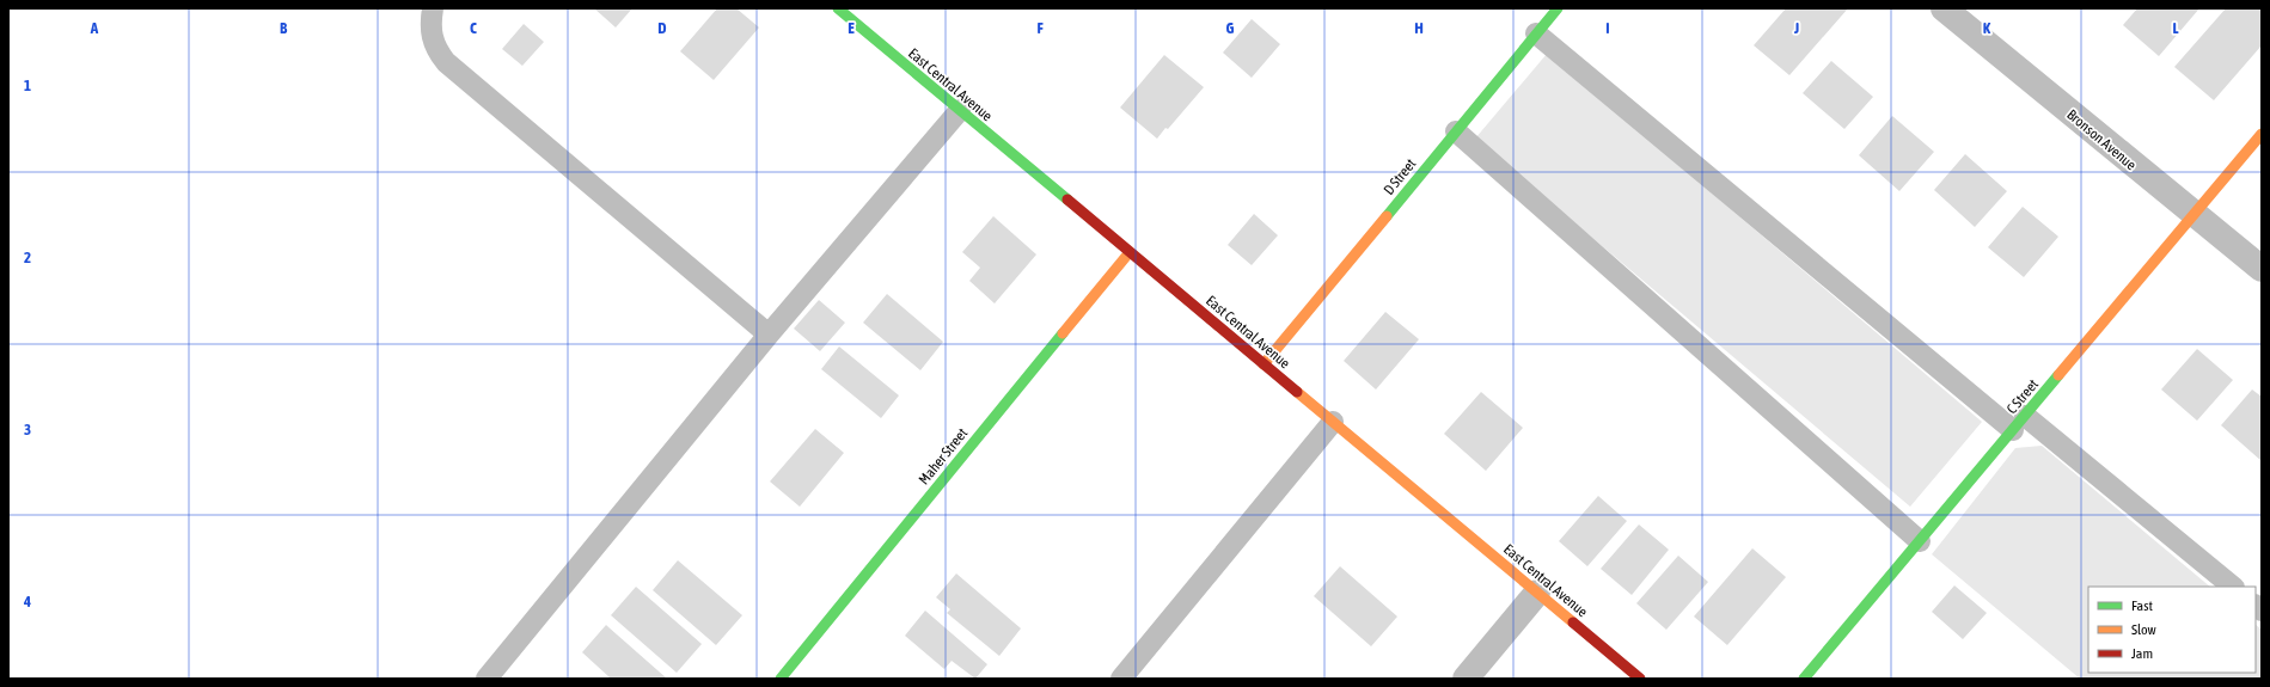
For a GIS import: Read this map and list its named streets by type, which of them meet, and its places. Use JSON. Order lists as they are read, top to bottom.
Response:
{
  "streets": {
    "street": [
      "East Central Avenue",
      "Bronson Avenue",
      "D Street",
      "C Street",
      "Maher Street"
    ]
  },
  "crossings": [
    ["East Central Avenue", "D Street"],
    ["East Central Avenue", "Maher Street"],
    ["Bronson Avenue", "C Street"]
  ],
  "legend": ["Fast", "Slow", "Jam"],
  "grid": {
    "columns": [
      "A",
      "B",
      "C",
      "D",
      "E",
      "F",
      "G",
      "H",
      "I",
      "J",
      "K",
      "L"
    ],
    "rows": [
      "1",
      "2",
      "3",
      "4"
    ]
  }
}
